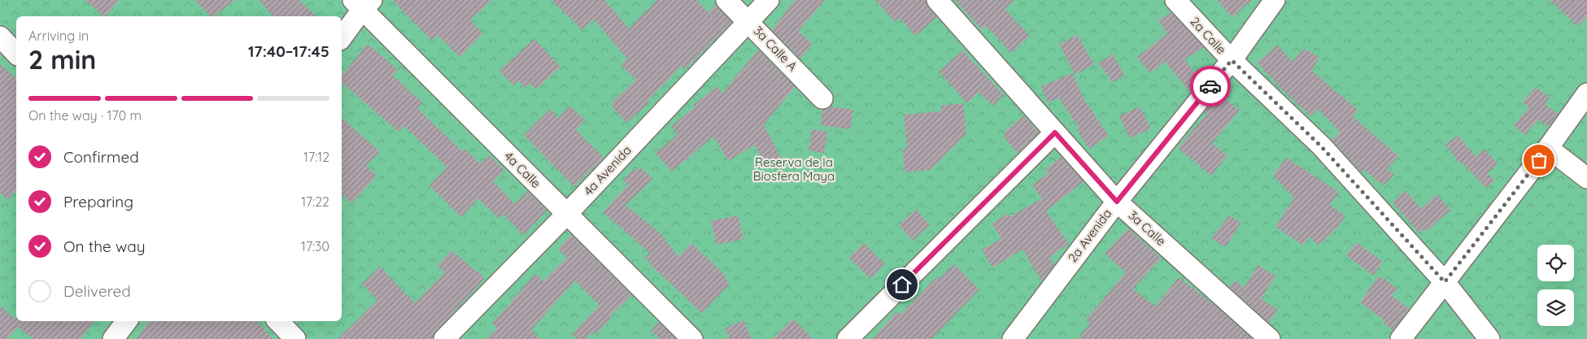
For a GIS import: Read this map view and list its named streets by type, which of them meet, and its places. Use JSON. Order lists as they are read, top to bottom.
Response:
{
  "streets": {
    "street": [
      "2a Calle",
      "3a Calle A",
      "4a Calle",
      "4a Avenida",
      "3a Calle",
      "2a Avenida"
    ]
  },
  "crossings": [
    ["2a Calle", "2a Avenida"],
    ["3a Calle A", "4a Avenida"],
    ["4a Calle", "4a Avenida"],
    ["3a Calle", "2a Avenida"]
  ],
  "parks": ["Reserva de la Biosfera Maya"],
  "page": {
    "heading": ["2 min", "Arriving in", "17:40–17:45"],
    "bar": "On the way · 170 m",
    "list": [
      ["Confirmed", "17:12"],
      ["Preparing", "17:22"],
      ["On the way", "17:30"],
      "Delivered"
    ]
  }
}
